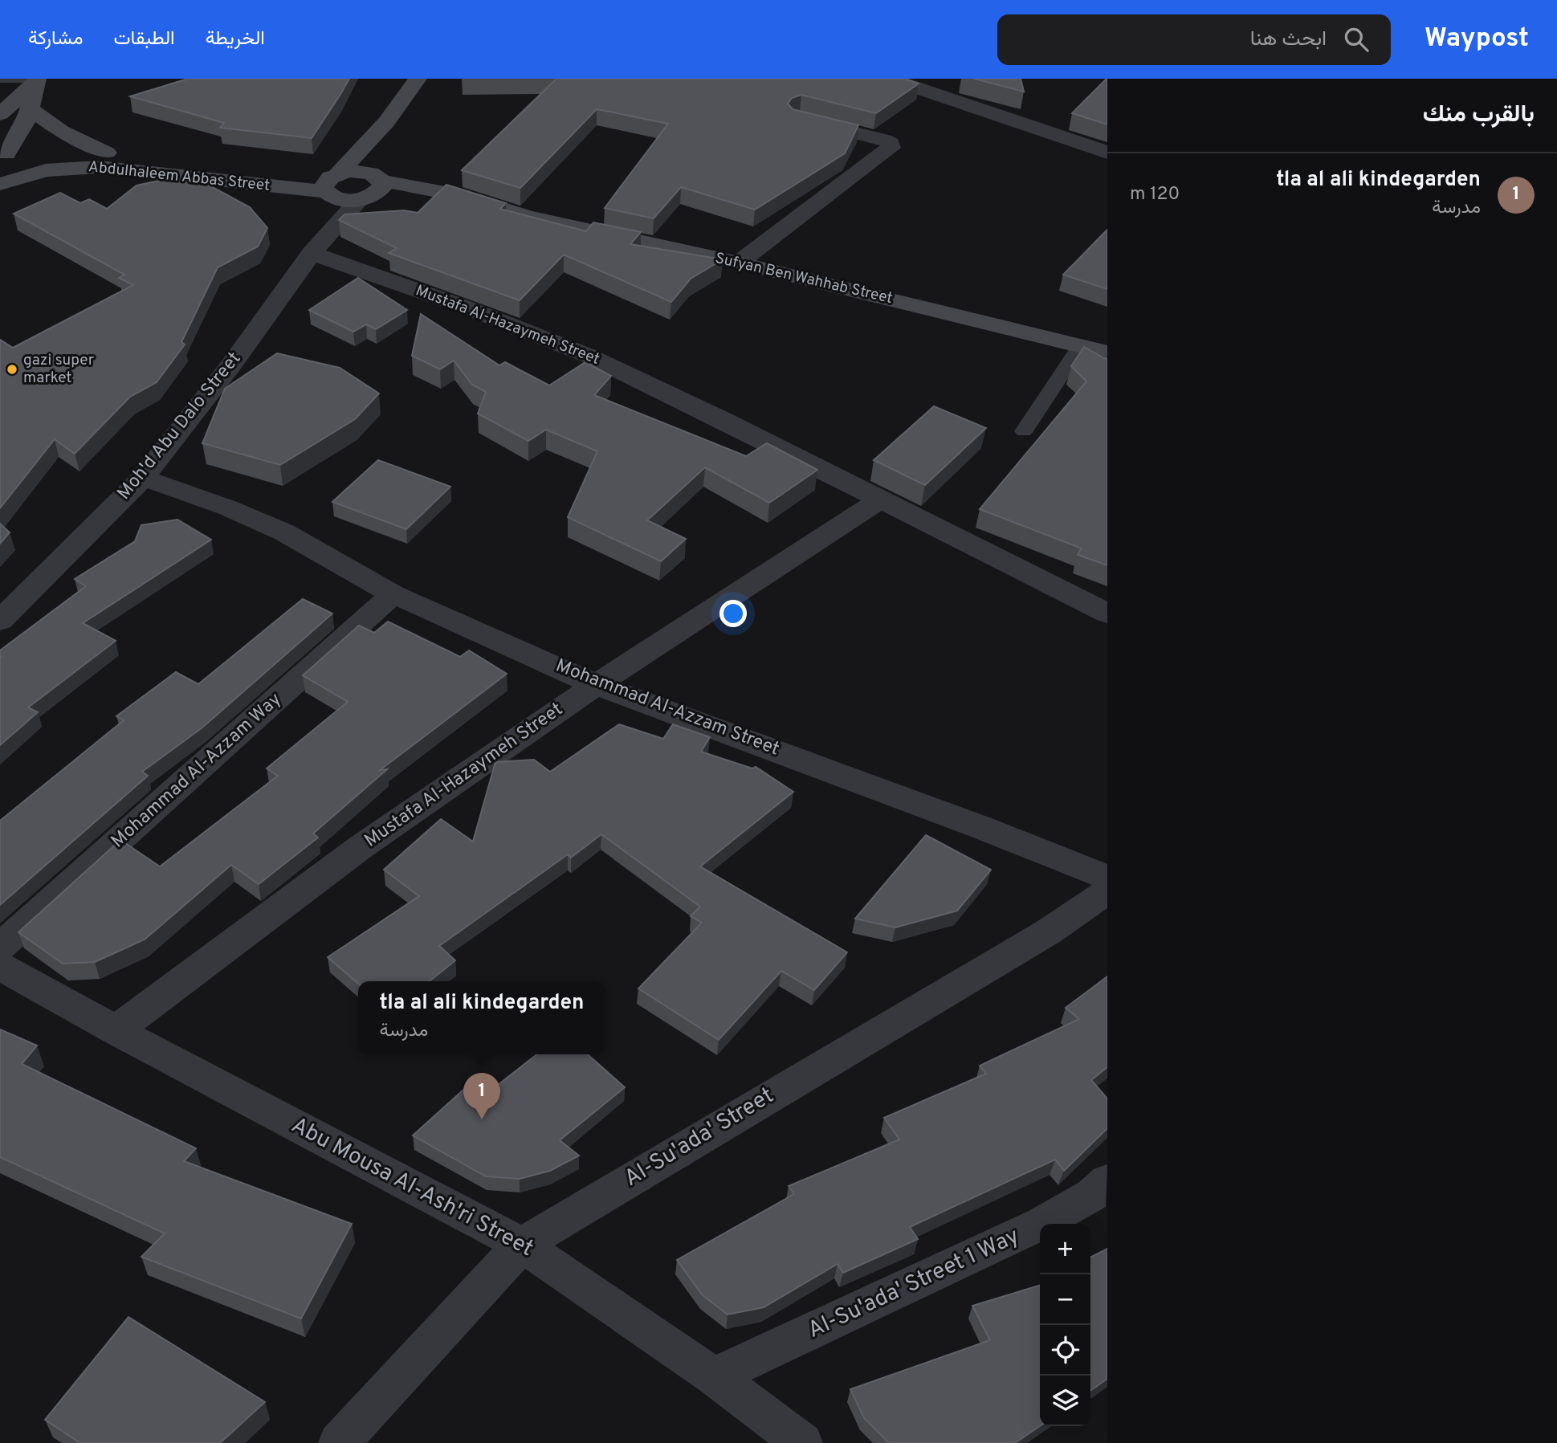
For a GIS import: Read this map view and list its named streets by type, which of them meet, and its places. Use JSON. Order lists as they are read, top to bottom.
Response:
{
  "streets": {
    "street": [
      "Abdulhaleem Abbas Street",
      "Sufyan Ben Wahhab Street",
      "Mustafa Al-Hazaymeh Street",
      "Moh'd Abu Dalo Street",
      "Mohammad Al-Azzam Street",
      "Mohammad Al-Azzam Way",
      "Al-Su'ada' Street",
      "Abu Mousa Al-Ash'ri Street",
      "Al-Su'ada' Street 1 Way"
    ]
  },
  "crossings": [
    ["Sufyan Ben Wahhab Street", "Moh'd Abu Dalo Street"],
    ["Mustafa Al-Hazaymeh Street", "Moh'd Abu Dalo Street"],
    ["Mustafa Al-Hazaymeh Street", "Mohammad Al-Azzam Street"],
    ["Mustafa Al-Hazaymeh Street", "Abu Mousa Al-Ash'ri Street"],
    ["Moh'd Abu Dalo Street", "Mohammad Al-Azzam Street"],
    ["Mohammad Al-Azzam Street", "Mohammad Al-Azzam Way"],
    ["Al-Su'ada' Street", "Abu Mousa Al-Ash'ri Street"],
    ["Abu Mousa Al-Ash'ri Street", "Al-Su'ada' Street 1 Way"]
  ],
  "places": ["gazi super market"],
  "page": {
    "header": "Waypost",
    "search": "ابحث هنا",
    "nav": ["الخريطة", "الطبقات", "مشاركة"],
    "heading": "بالقرب منك",
    "list": [
      {
        "mark": "1",
        "name": "tla al ali kindegarden",
        "note": "مدرسة",
        "value": "120 m"
      }
    ],
    "popup": ["tla al ali kindegarden", "مدرسة"],
    "pins": "1",
    "map_buttons": ["+", "−"]
  }
}
